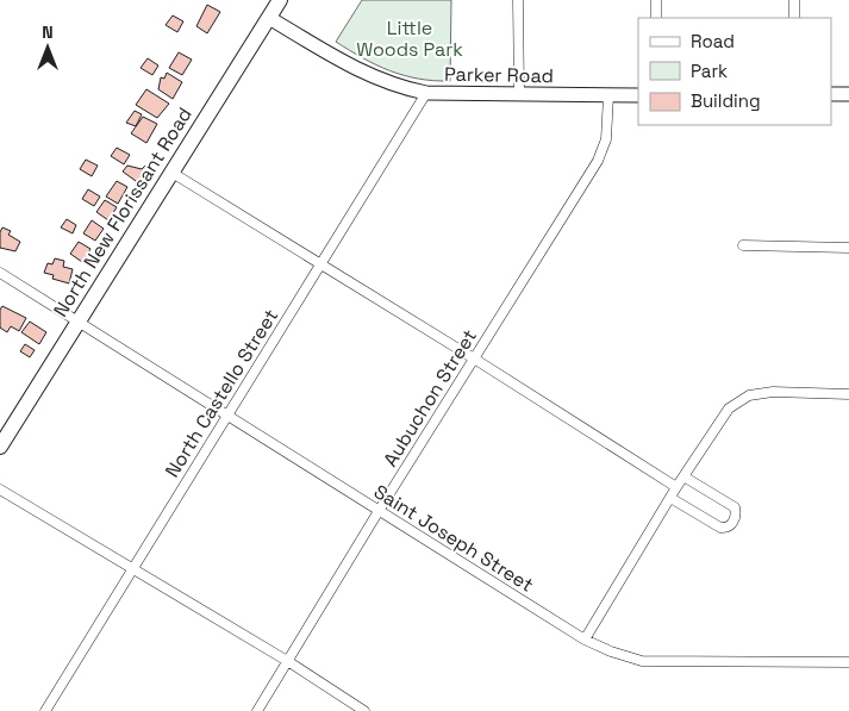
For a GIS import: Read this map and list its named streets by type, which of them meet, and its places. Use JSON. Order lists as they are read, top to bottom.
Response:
{
  "streets": {
    "main road": ["Parker Road", "North New Florissant Road"],
    "street": ["North Castello Street", "Aubuchon Street", "Saint Joseph Street"]
  },
  "crossings": [
    ["Parker Road", "North New Florissant Road"],
    ["Parker Road", "North Castello Street"],
    ["Parker Road", "Aubuchon Street"],
    ["North New Florissant Road", "Saint Joseph Street"],
    ["North Castello Street", "Saint Joseph Street"],
    ["Aubuchon Street", "Saint Joseph Street"]
  ],
  "parks": ["Little Woods Park"],
  "legend": ["Road", "Park", "Building"],
  "north": "top"
}
